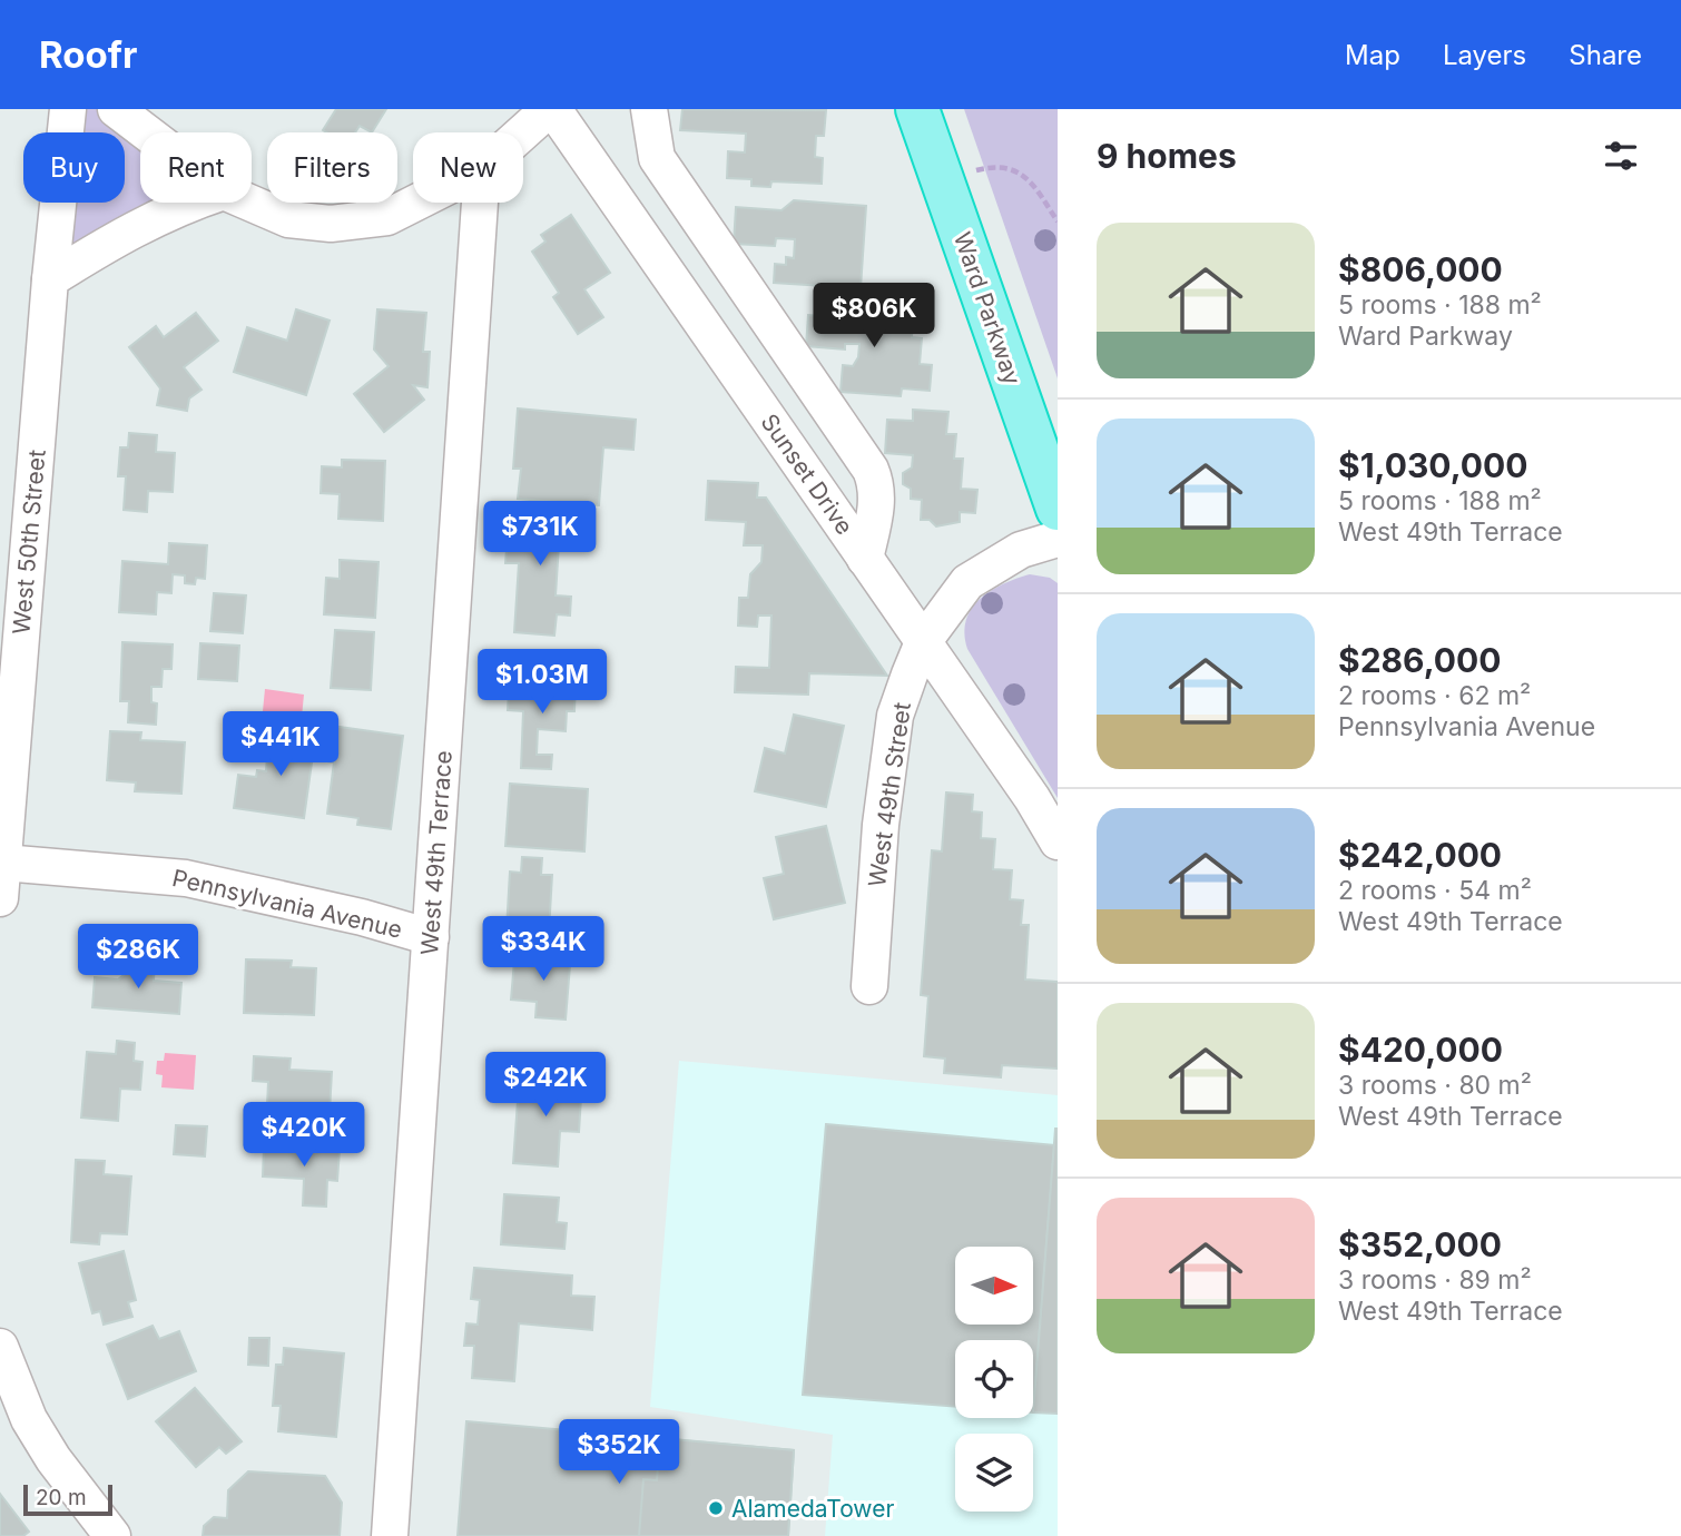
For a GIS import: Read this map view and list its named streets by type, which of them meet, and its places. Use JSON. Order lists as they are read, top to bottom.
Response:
{
  "streets": {
    "highway": ["Ward Parkway"],
    "street": [
      "Sunset Drive",
      "West 50th Street",
      "West 49th Street",
      "West 49th Terrace",
      "Pennsylvania Avenue"
    ]
  },
  "crossings": [
    ["Sunset Drive", "West 49th Street"],
    ["West 50th Street", "Pennsylvania Avenue"],
    ["West 49th Terrace", "Pennsylvania Avenue"]
  ],
  "places": ["AlamedaTower"],
  "scale_bar": "20 m",
  "north": "right",
  "page": {
    "header": "Roofr",
    "nav": ["Map", "Layers", "Share"],
    "heading": "9 homes",
    "chip": [
      "Buy",
      "Rent",
      "Filters",
      "New"
    ],
    "list": [
      {
        "name": "$806,000",
        "note": "5 rooms · 188 m² · Ward Parkway"
      },
      {
        "name": "$1,030,000",
        "note": "5 rooms · 188 m² · West 49th Terrace"
      },
      {
        "name": "$286,000",
        "note": "2 rooms · 62 m² · Pennsylvania Avenue"
      },
      {
        "name": "$242,000",
        "note": "2 rooms · 54 m² · West 49th Terrace"
      },
      {
        "name": "$420,000",
        "note": "3 rooms · 80 m² · West 49th Terrace"
      },
      {
        "name": "$352,000",
        "note": "3 rooms · 89 m² · West 49th Terrace"
      }
    ],
    "price": [
      "$806K",
      "$731K",
      "$1.03M",
      "$441K",
      "$334K",
      "$286K",
      "$242K",
      "$420K",
      "$352K"
    ],
    "scale": "20 m"
  }
}
